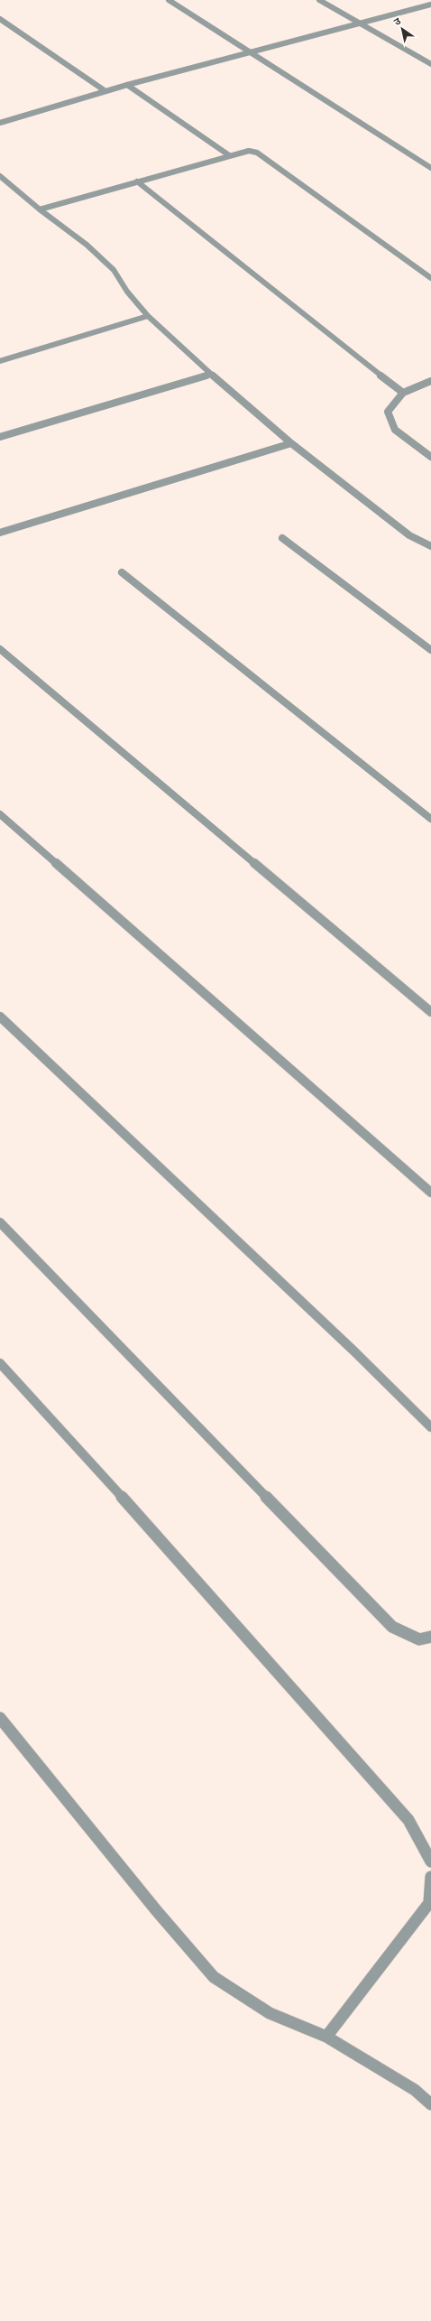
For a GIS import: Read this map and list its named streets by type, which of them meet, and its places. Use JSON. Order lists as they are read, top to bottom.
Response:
{
  "north": "top left"
}
